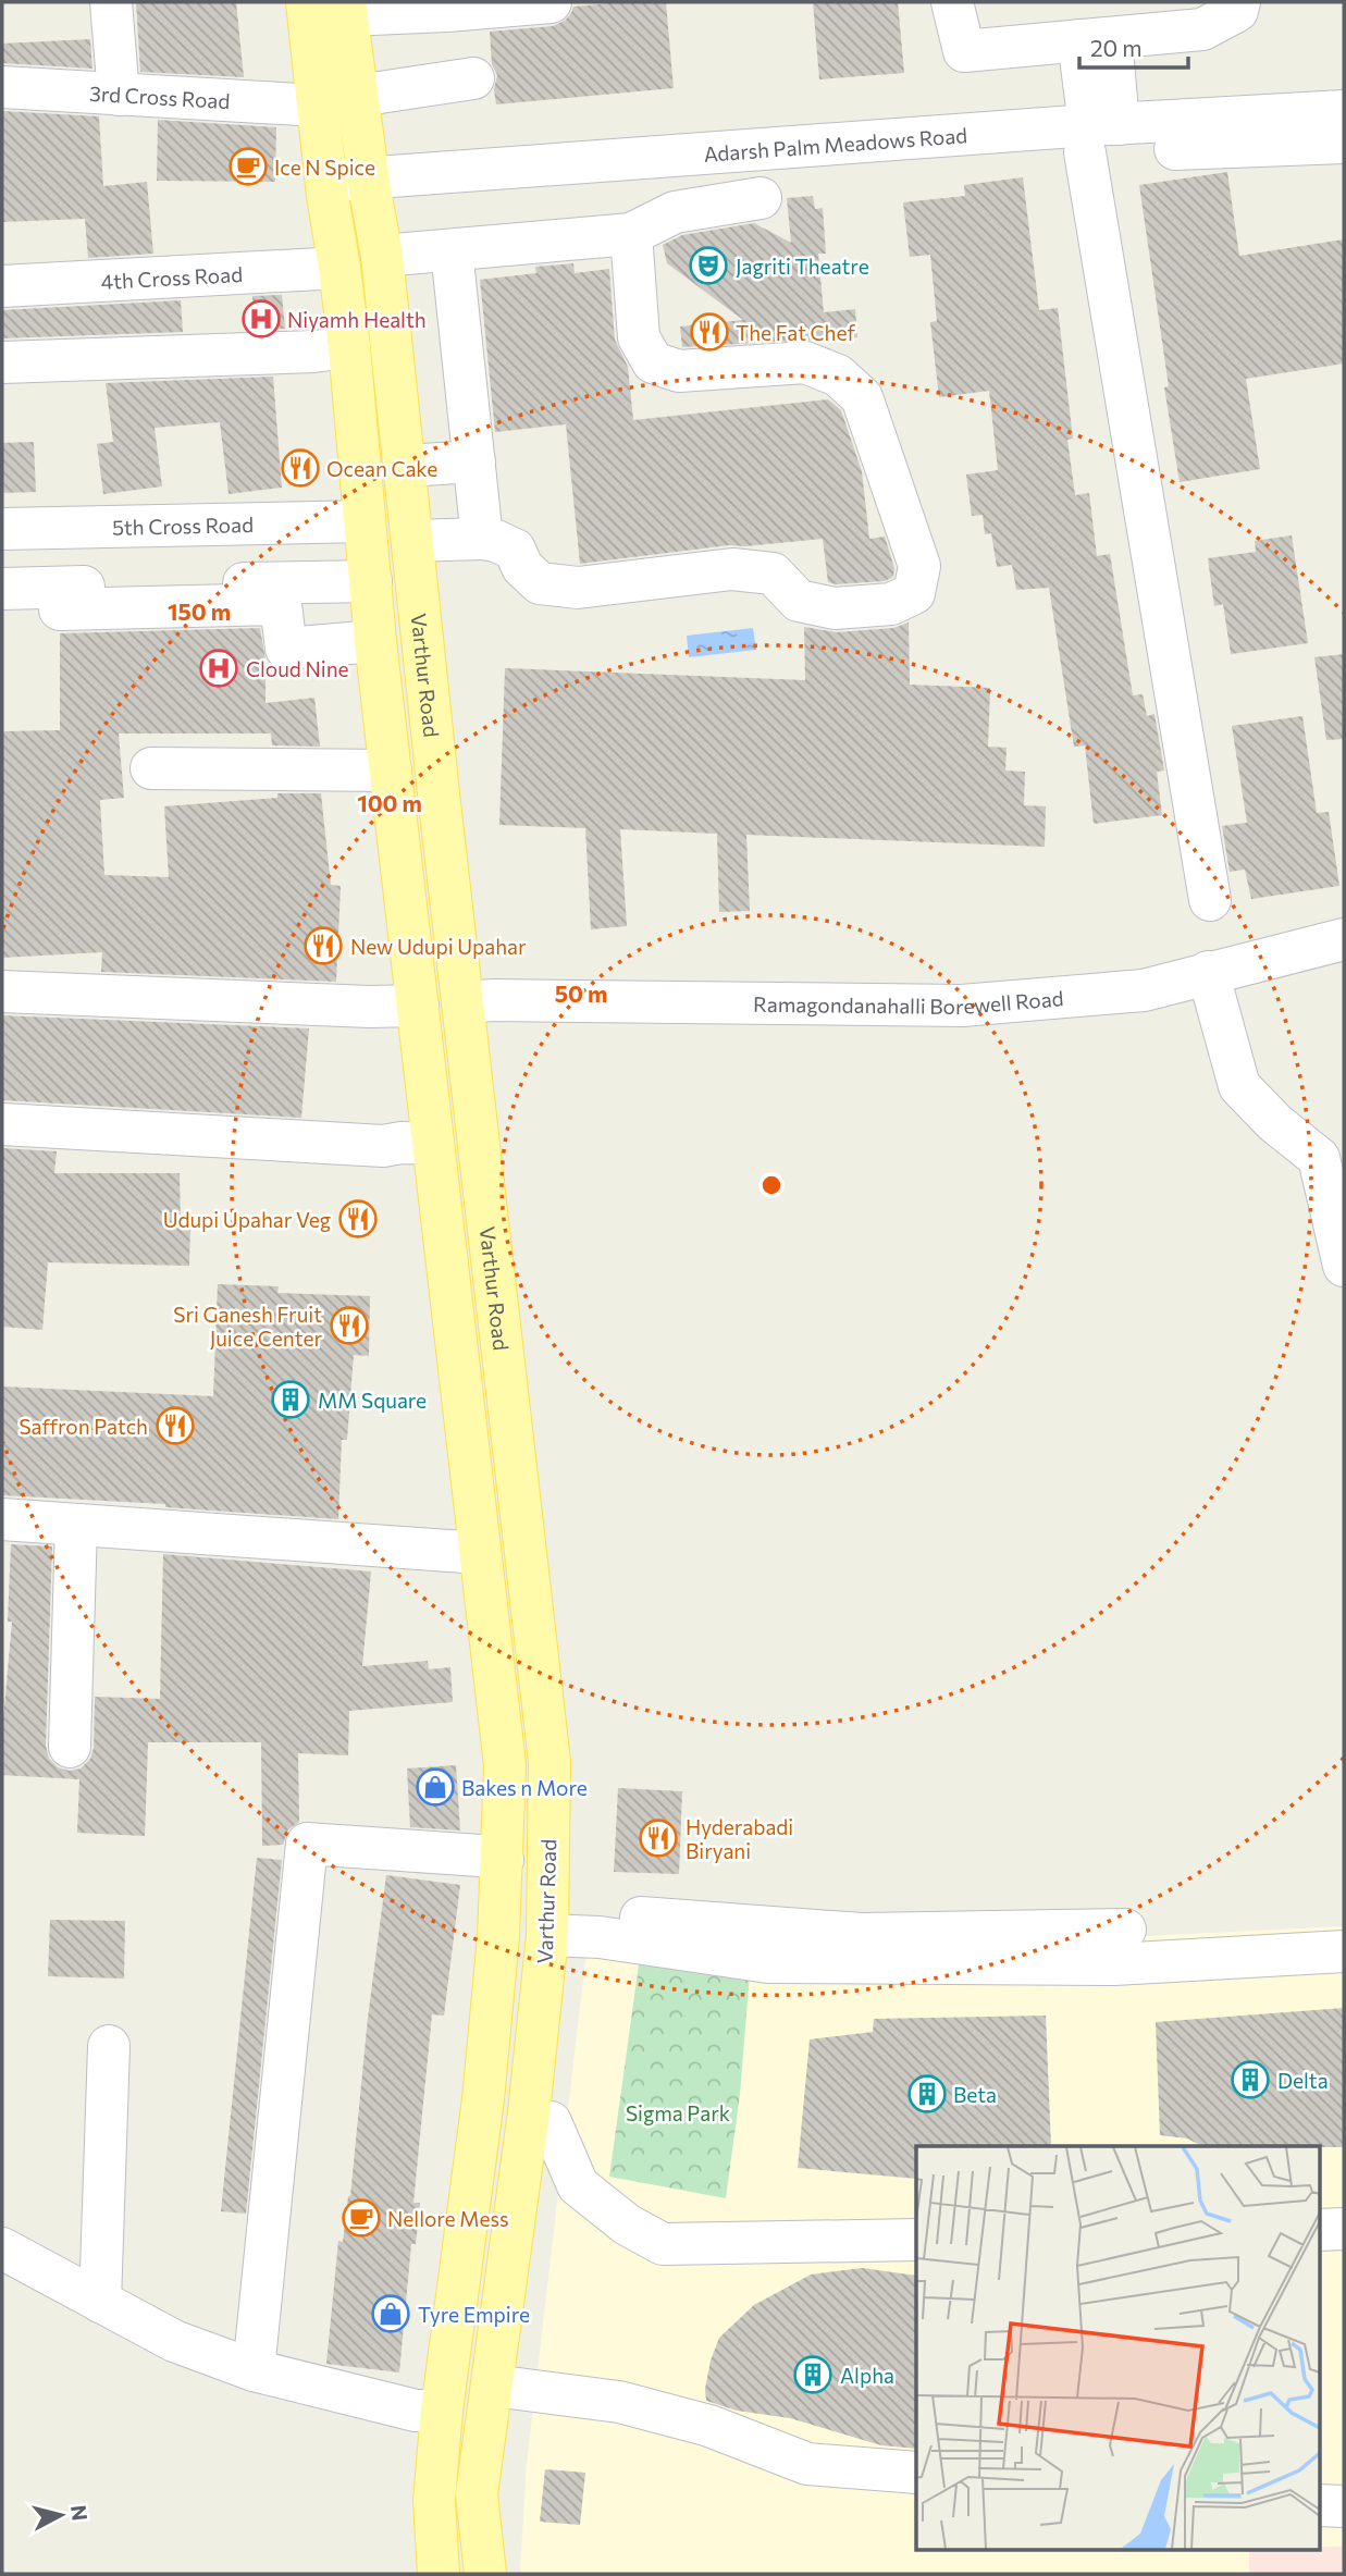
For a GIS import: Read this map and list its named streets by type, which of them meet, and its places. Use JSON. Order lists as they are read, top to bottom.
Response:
{
  "streets": {
    "main road": ["Varthur Road"],
    "street": [
      "3rd Cross Road",
      "Adarsh Palm Meadows Road",
      "4th Cross Road",
      "5th Cross Road",
      "Ramagondanahalli Borewell Road"
    ]
  },
  "crossings": [
    ["Adarsh Palm Meadows Road", "Varthur Road"],
    ["Varthur Road", "Ramagondanahalli Borewell Road"]
  ],
  "parks": ["Sigma Park"],
  "places": {
    "cafe": ["Ice N Spice", "Nellore Mess"],
    "theatre": ["Jagriti Theatre"],
    "hospital": ["Niyamh Health", "Cloud Nine"],
    "restaurant": [
      "The Fat Chef",
      "Ocean Cake",
      "New Udupi Upahar",
      "Udupi Upahar Veg",
      "Sri Ganesh Fruit Juice Center",
      "Saffron Patch",
      "Hyderabadi Biryani"
    ],
    "building": [
      "MM Square",
      "Delta",
      "Beta",
      "Alpha"
    ],
    "shop": ["Bakes n More", "Tyre Empire"]
  },
  "scale_bar": "20 m",
  "north": "right",
  "rings": ["150 m", "100 m", "50 m"]
}
